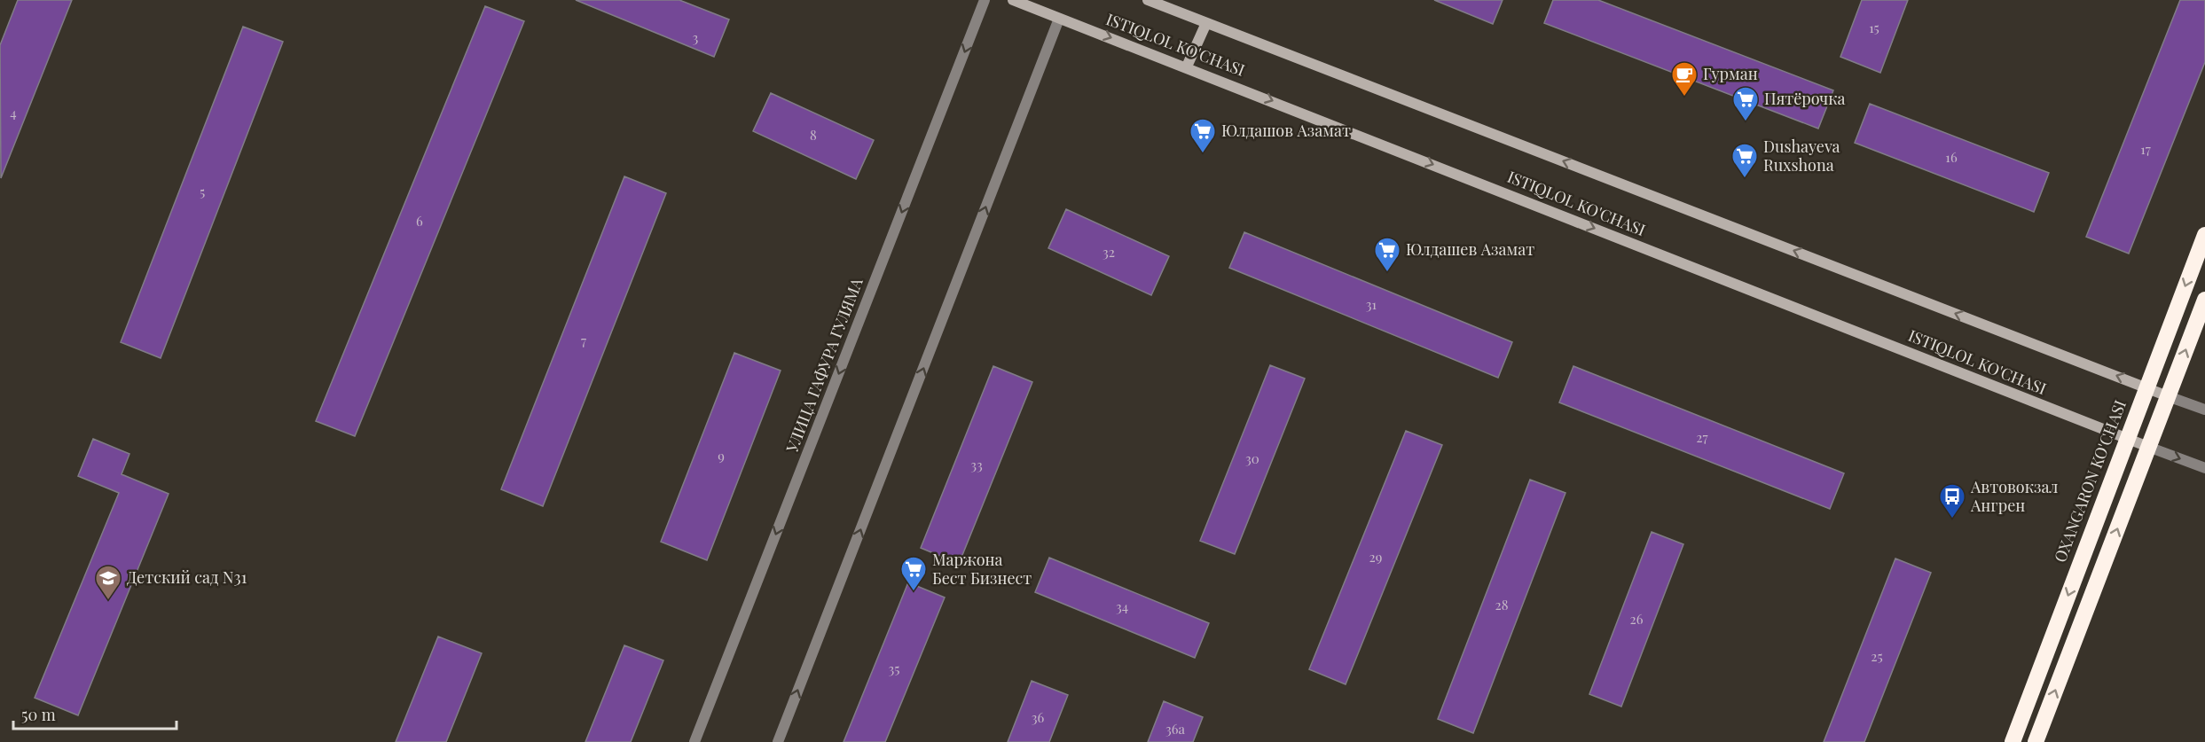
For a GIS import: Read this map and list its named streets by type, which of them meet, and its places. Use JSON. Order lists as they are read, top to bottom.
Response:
{
  "streets": {
    "highway": ["OXANGARON KO'CHASI"],
    "main road": ["ISTIQLOL KO'CHASI"],
    "street": ["УЛИЦА ГАФУРА ГУЛЯМА"]
  },
  "crossings": [
    ["ISTIQLOL KO'CHASI", "OXANGARON KO'CHASI"]
  ],
  "places": {
    "cafe": ["Гурман"],
    "supermarket": [
      "Пятёрочка",
      "Юлдашов Азамат",
      "Dushayeva Ruxshona",
      "Юлдашев Азамат",
      "Маржона Бест Бизнест"
    ],
    "bus stop": ["Автовокзал Ангрен"],
    "school or university": ["Детский сад N31"]
  },
  "house_numbers": [
    "15",
    "3",
    "4",
    "8",
    "17",
    "16",
    "5",
    "6",
    "32",
    "31",
    "7",
    "27",
    "9",
    "30",
    "33",
    "29",
    "28",
    "34",
    "26",
    "25",
    "35",
    "36",
    "36а"
  ],
  "scale_bar": "50 m"
}
